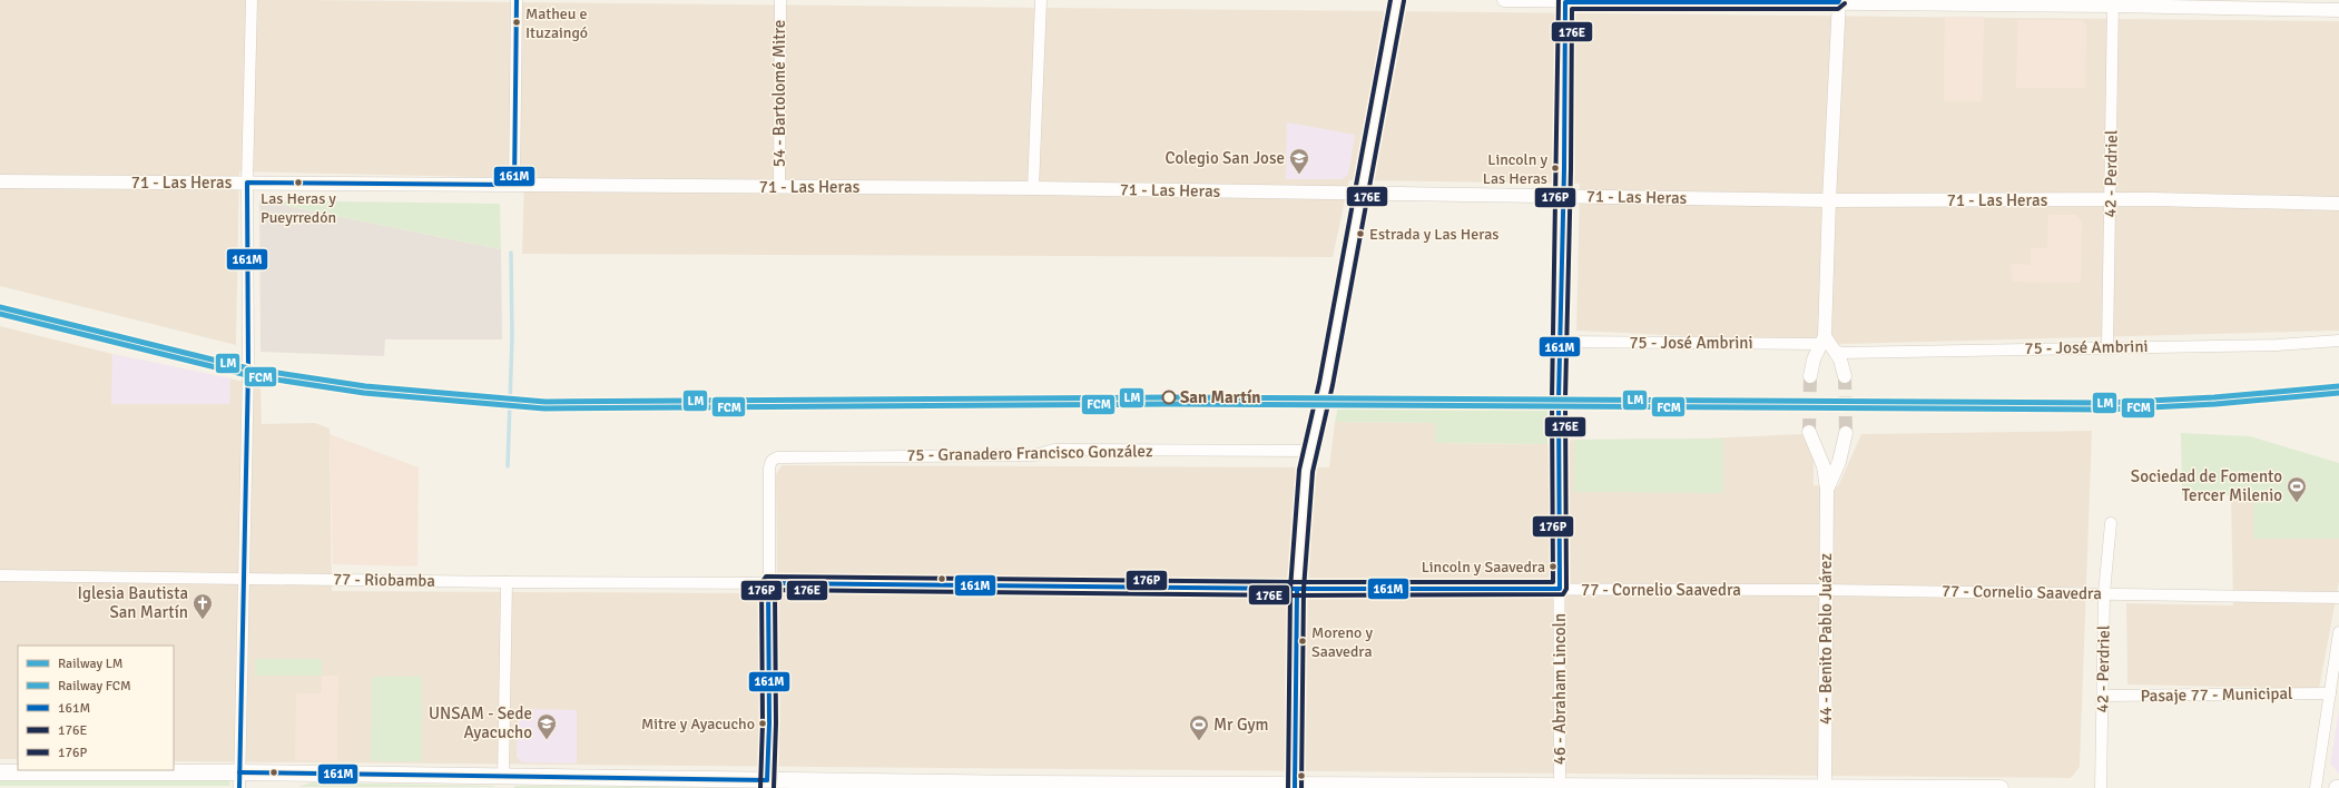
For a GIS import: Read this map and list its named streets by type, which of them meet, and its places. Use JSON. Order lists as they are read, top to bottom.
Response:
{
  "streets": {
    "street": [
      "54 - Bartolomé Mitre",
      "42 - Perdriel",
      "71 - Las Heras",
      "75 - José Ambrini",
      "75 - Granadero Francisco González",
      "77 - Riobamba",
      "77 - Cornelio Saavedra",
      "44 - Benito Pablo Juárez",
      "46 - Abraham Lincoln",
      "Pasaje 77 - Municipal"
    ]
  },
  "crossings": [
    ["54 - Bartolomé Mitre", "71 - Las Heras"],
    ["42 - Perdriel", "71 - Las Heras"],
    ["42 - Perdriel", "75 - José Ambrini"],
    ["42 - Perdriel", "77 - Cornelio Saavedra"],
    ["42 - Perdriel", "Pasaje 77 - Municipal"],
    ["71 - Las Heras", "46 - Abraham Lincoln"],
    ["75 - José Ambrini", "46 - Abraham Lincoln"],
    ["75 - Granadero Francisco González", "77 - Riobamba"],
    ["75 - Granadero Francisco González", "77 - Cornelio Saavedra"],
    ["77 - Riobamba", "77 - Cornelio Saavedra"],
    ["77 - Cornelio Saavedra", "44 - Benito Pablo Juárez"],
    ["77 - Cornelio Saavedra", "46 - Abraham Lincoln"]
  ],
  "places": {
    "other": [
      "Matheu e Ituzaingó",
      "Lincoln y Las Heras",
      "Las Heras y Pueyrredón",
      "Estrada y Las Heras",
      "San Martín",
      "Lincoln y Saavedra",
      "Moreno y Saavedra",
      "Mitre y Ayacucho"
    ],
    "school or university": ["Colegio San Jose", "UNSAM - Sede Ayacucho"],
    "sports": ["Sociedad de Fomento Tercer Milenio", "Mr Gym"],
    "church": ["Iglesia Bautista San Martín"]
  },
  "lines": [
    "transit line 161M",
    "transit line 176P",
    "transit line 176E",
    "rail line LM",
    "rail line FCM"
  ],
  "legend": [
    "Railway LM",
    "Railway FCM",
    "161M",
    "176E",
    "176P"
  ]
}
